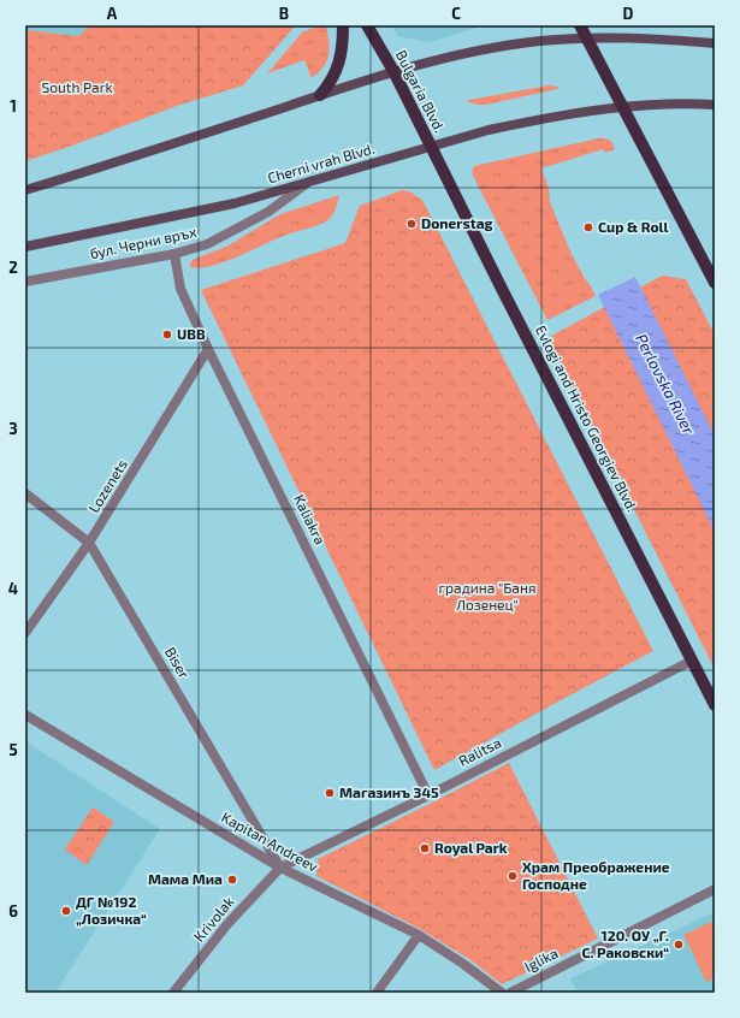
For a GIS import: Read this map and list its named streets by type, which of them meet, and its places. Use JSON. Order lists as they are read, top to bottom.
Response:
{
  "streets": {
    "main road": ["Bulgaria Blvd.", "Cherni vrah Blvd.", "Evlogi and Hristo Georgiev Blvd."],
    "street": [
      "бул. Черни връх",
      "Lozenets",
      "Kaliakra",
      "Biser",
      "Ralitsa",
      "Kapitan Andreev",
      "Krivolak",
      "Iglika"
    ]
  },
  "crossings": [
    ["Bulgaria Blvd.", "Cherni vrah Blvd."],
    ["Bulgaria Blvd.", "Evlogi and Hristo Georgiev Blvd."],
    ["Cherni vrah Blvd.", "бул. Черни връх"],
    ["Cherni vrah Blvd.", "Evlogi and Hristo Georgiev Blvd."],
    ["бул. Черни връх", "Kaliakra"],
    ["Evlogi and Hristo Georgiev Blvd.", "Ralitsa"],
    ["Lozenets", "Kaliakra"],
    ["Lozenets", "Biser"],
    ["Kaliakra", "Ralitsa"],
    ["Biser", "Ralitsa"],
    ["Biser", "Kapitan Andreev"],
    ["Biser", "Krivolak"],
    ["Ralitsa", "Kapitan Andreev"],
    ["Ralitsa", "Krivolak"],
    ["Kapitan Andreev", "Krivolak"]
  ],
  "water": ["Perlovska River"],
  "parks": ["South Park", "градина \"Баня Лозенец\""],
  "places": [
    "Donerstag",
    "Cup & Roll",
    "UBB",
    "Магазинъ 345",
    "Royal Park",
    "Храм Преображение Господне",
    "Мама Миа",
    "ДГ №192 „Лозичка“",
    "120. ОУ „Г. С. Раковски“"
  ],
  "grid": {
    "columns": [
      "A",
      "B",
      "C",
      "D"
    ],
    "rows": [
      "1",
      "2",
      "3",
      "4",
      "5",
      "6"
    ]
  }
}
